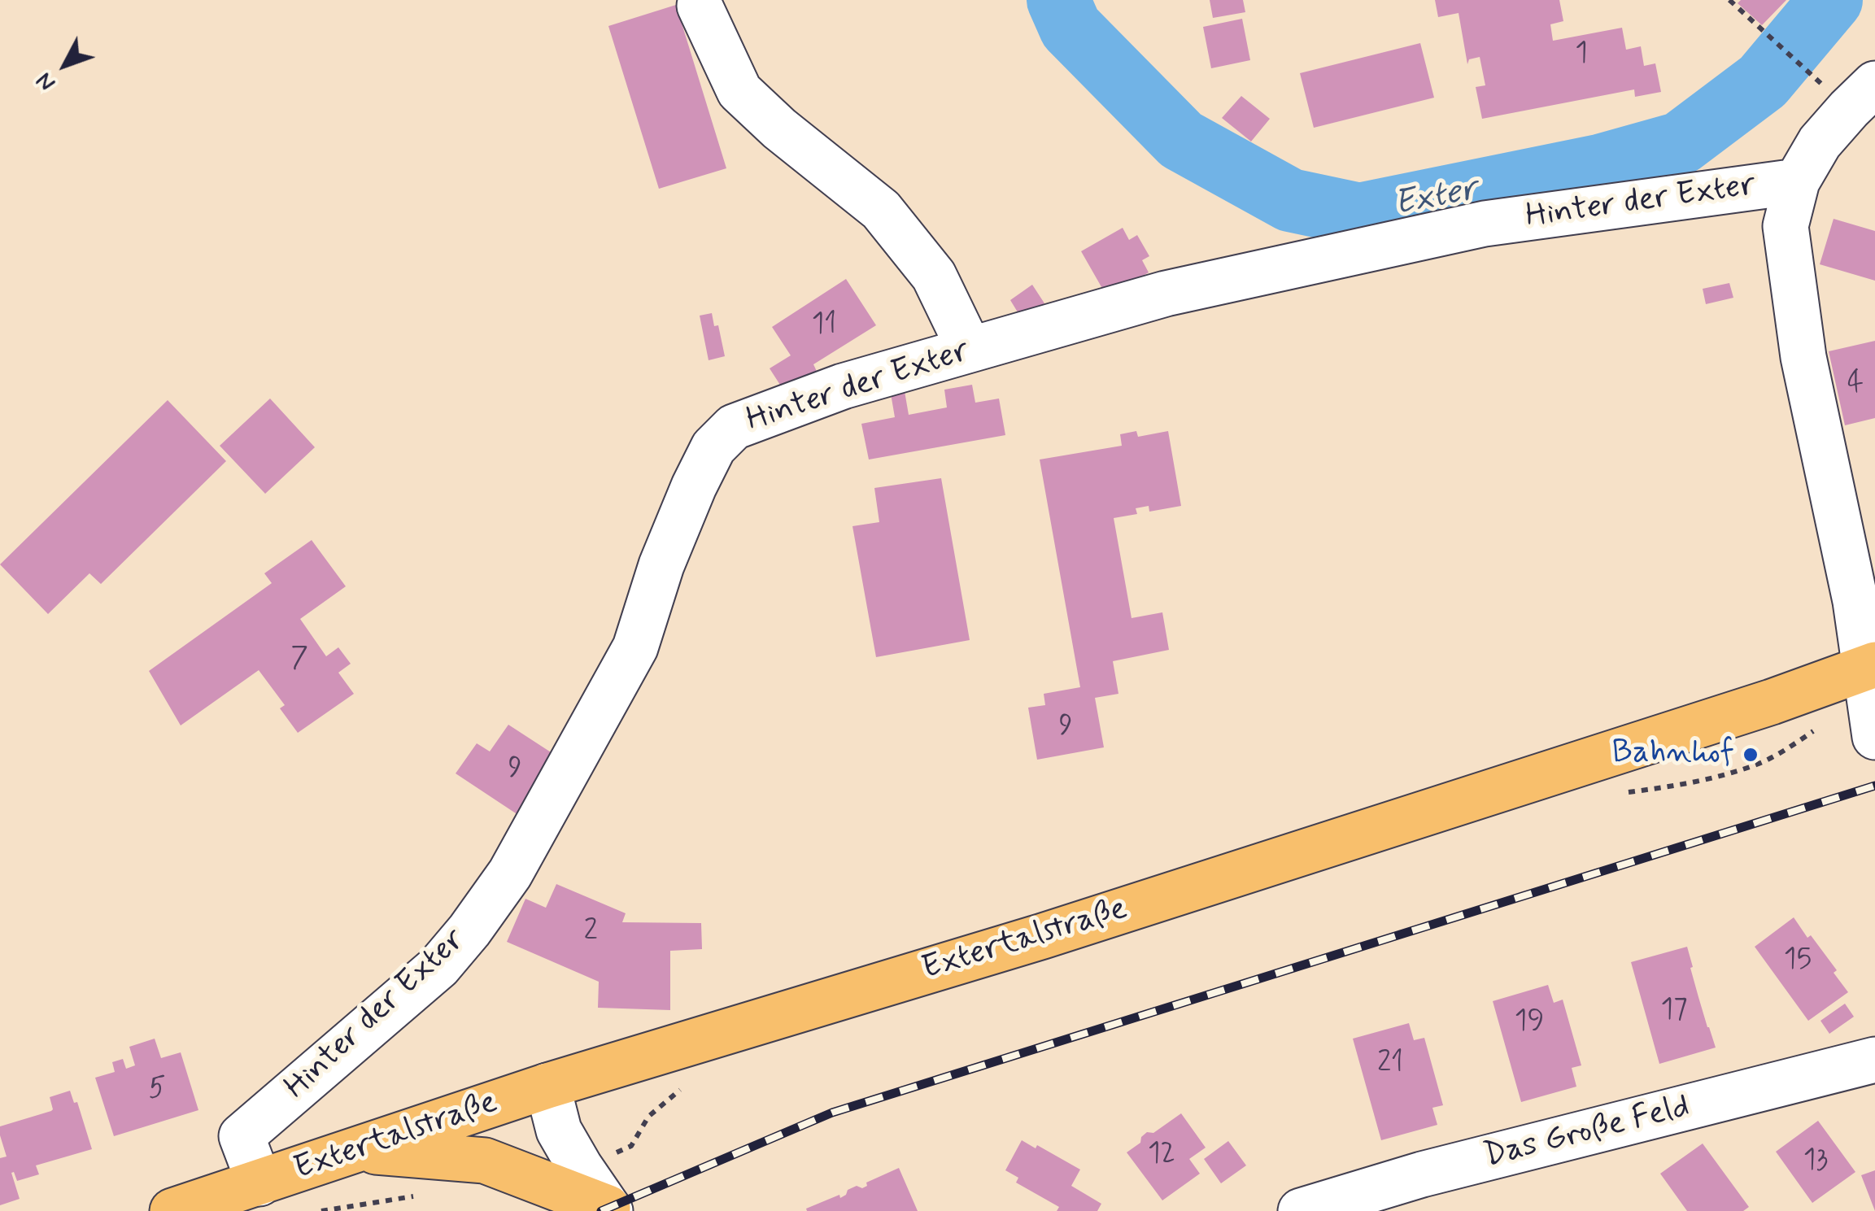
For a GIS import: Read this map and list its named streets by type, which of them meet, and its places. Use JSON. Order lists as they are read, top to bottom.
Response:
{
  "streets": {
    "main road": ["Extertalstraße"],
    "street": ["Hinter der Exter", "Das Große Feld"]
  },
  "crossings": [
    ["Hinter der Exter", "Extertalstraße"]
  ],
  "water": ["Exter"],
  "places": ["Bahnhof"],
  "house_numbers": [
    "1",
    "11",
    "4",
    "7",
    "9",
    "9",
    "2",
    "15",
    "17",
    "19",
    "21",
    "5",
    "12",
    "13"
  ],
  "north": "bottom left"
}
